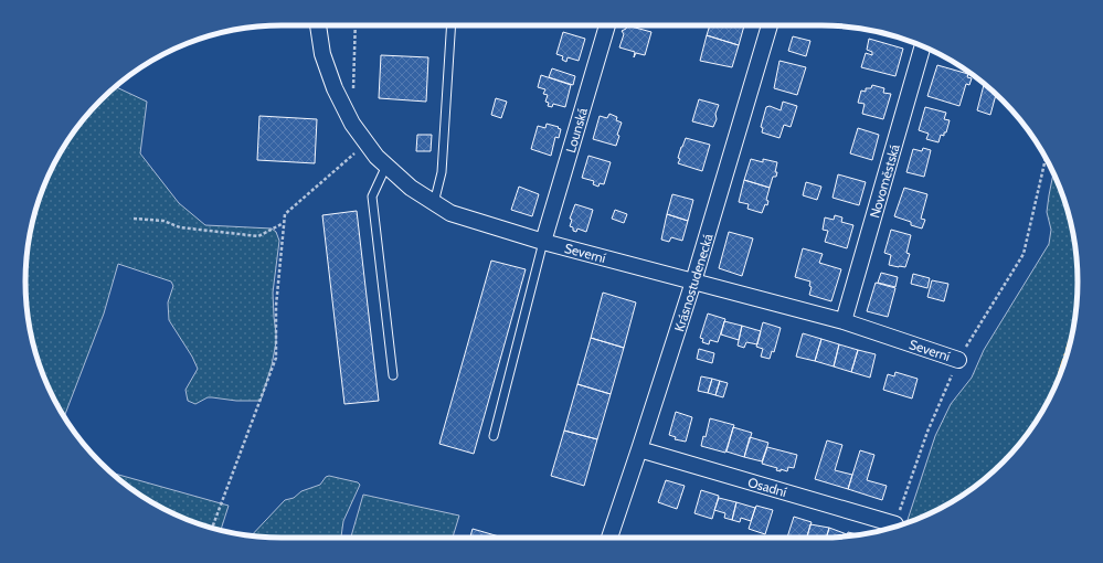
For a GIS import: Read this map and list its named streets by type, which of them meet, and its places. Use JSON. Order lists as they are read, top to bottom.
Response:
{
  "streets": {
    "street": [
      "Lounská",
      "Novoměstská",
      "Severní",
      "Krásnostudenecká",
      "Osadní"
    ]
  },
  "crossings": [
    ["Lounská", "Severní"],
    ["Novoměstská", "Severní"],
    ["Severní", "Krásnostudenecká"],
    ["Krásnostudenecká", "Osadní"]
  ]
}
